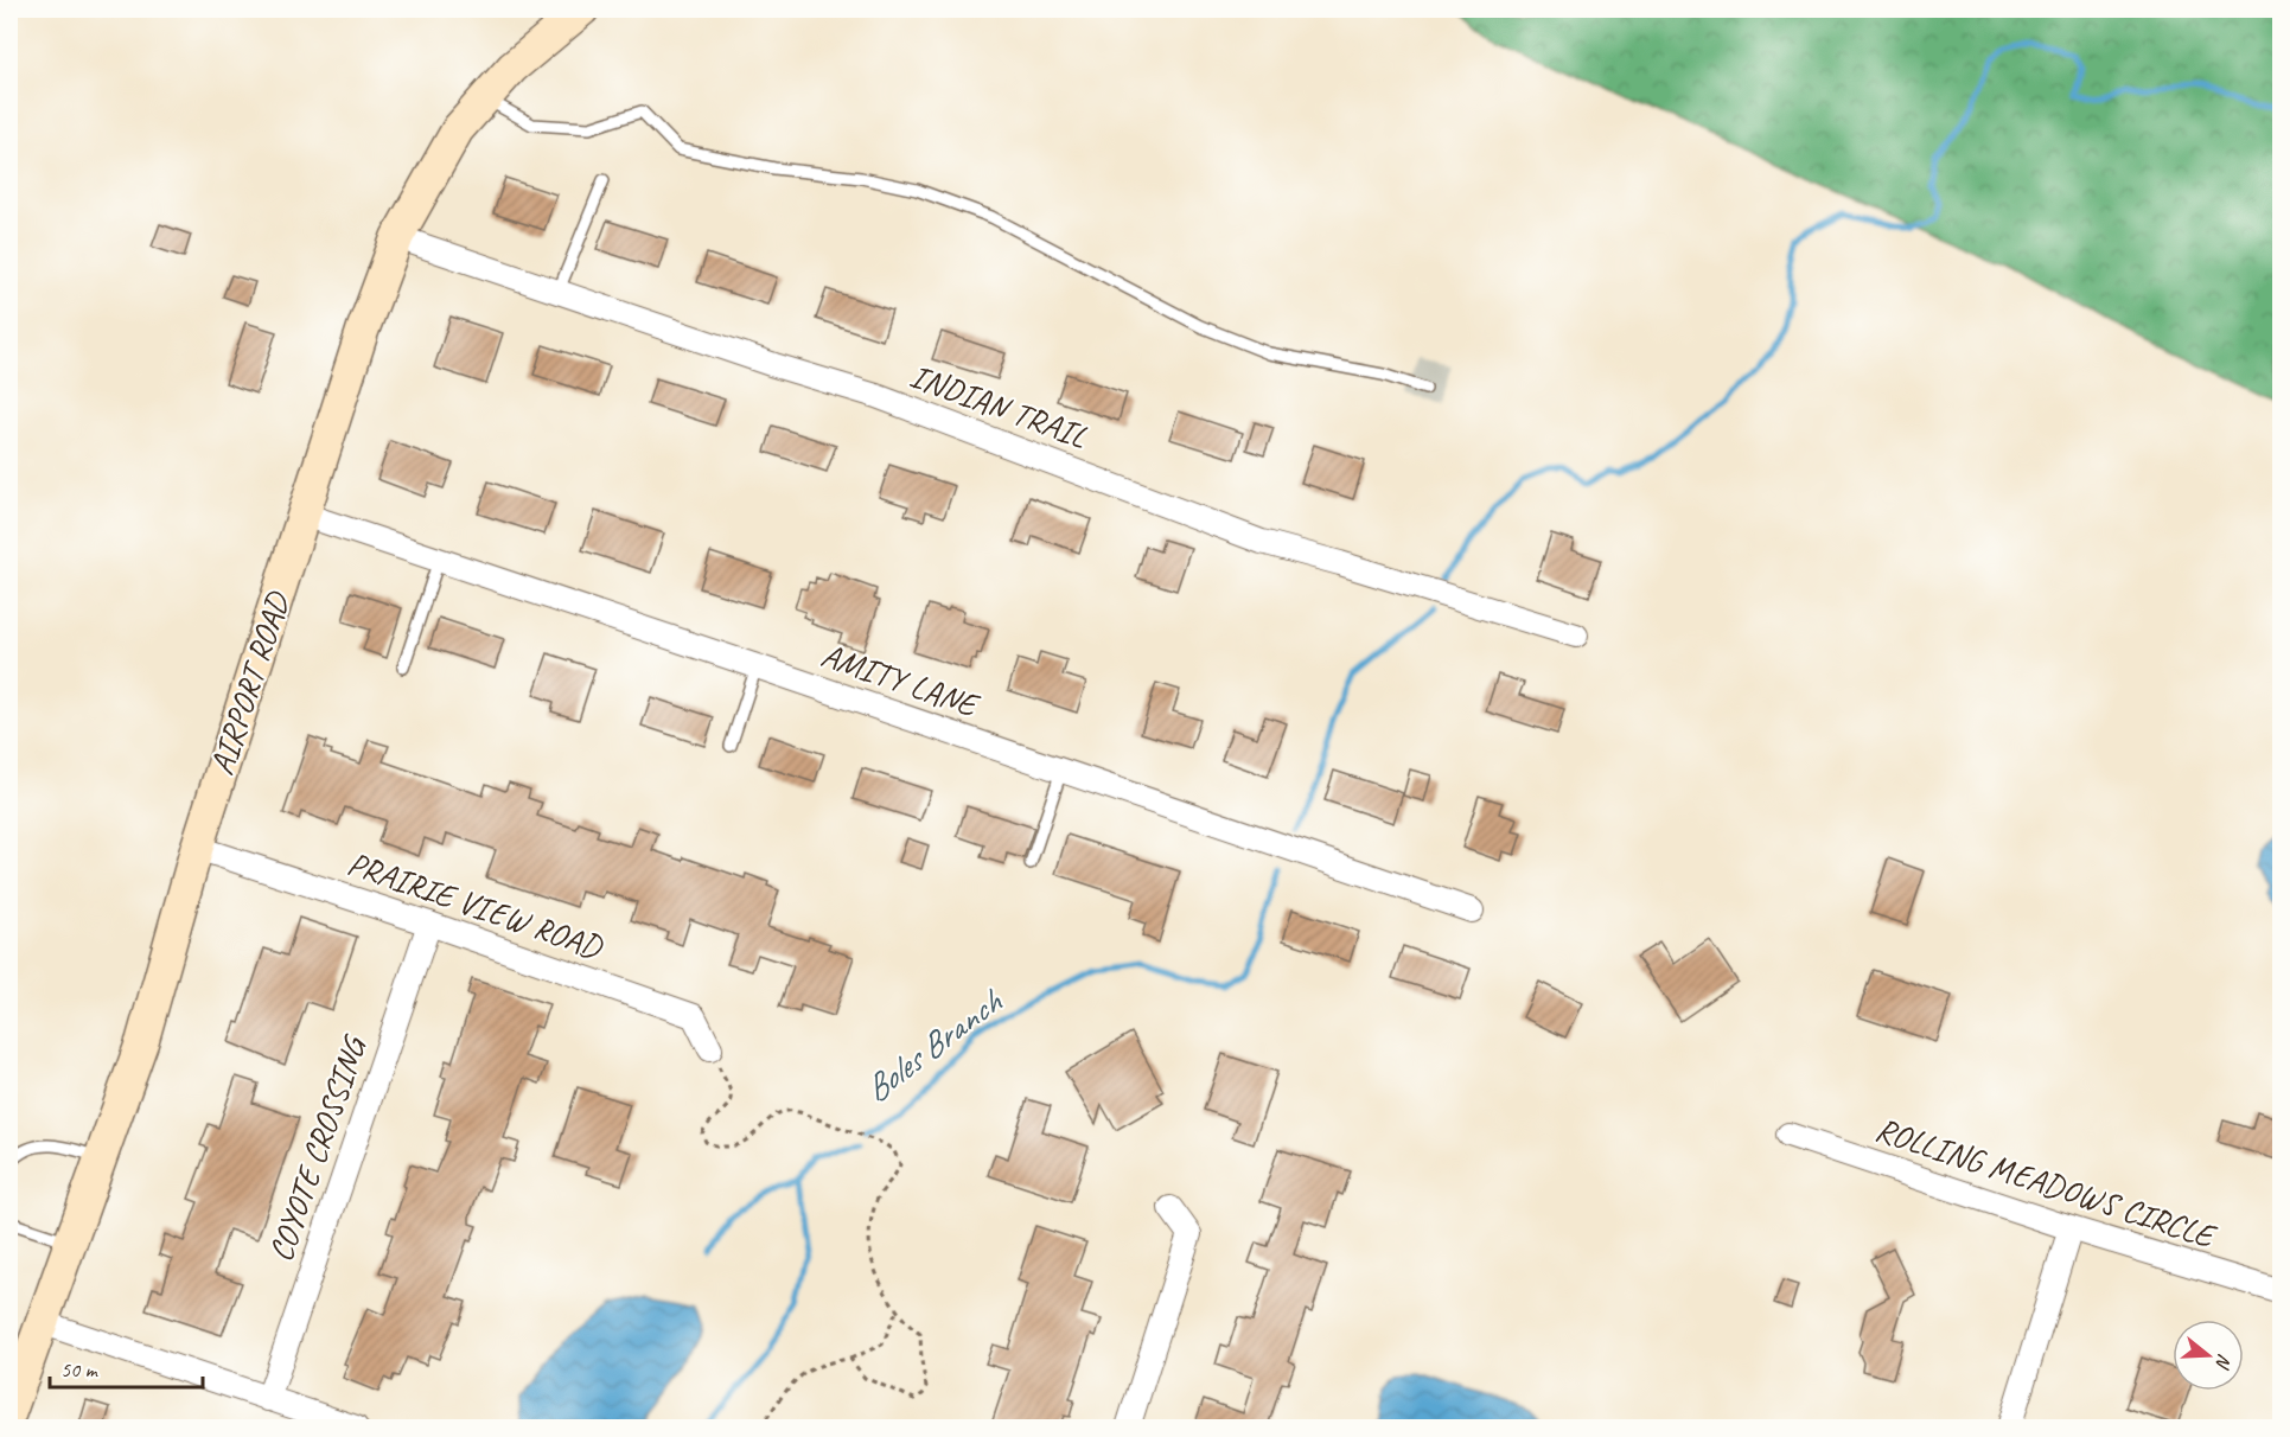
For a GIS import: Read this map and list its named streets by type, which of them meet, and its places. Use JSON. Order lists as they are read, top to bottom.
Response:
{
  "streets": {
    "street": [
      "INDIAN TRAIL",
      "AMITY LANE",
      "AIRPORT ROAD",
      "PRAIRIE VIEW ROAD",
      "COYOTE CROSSING",
      "ROLLING MEADOWS CIRCLE"
    ]
  },
  "crossings": [
    ["INDIAN TRAIL", "AIRPORT ROAD"],
    ["AMITY LANE", "AIRPORT ROAD"],
    ["AIRPORT ROAD", "PRAIRIE VIEW ROAD"],
    ["PRAIRIE VIEW ROAD", "COYOTE CROSSING"]
  ],
  "water": ["Boles Branch"],
  "scale_bar": "50 m",
  "north": "right"
}
